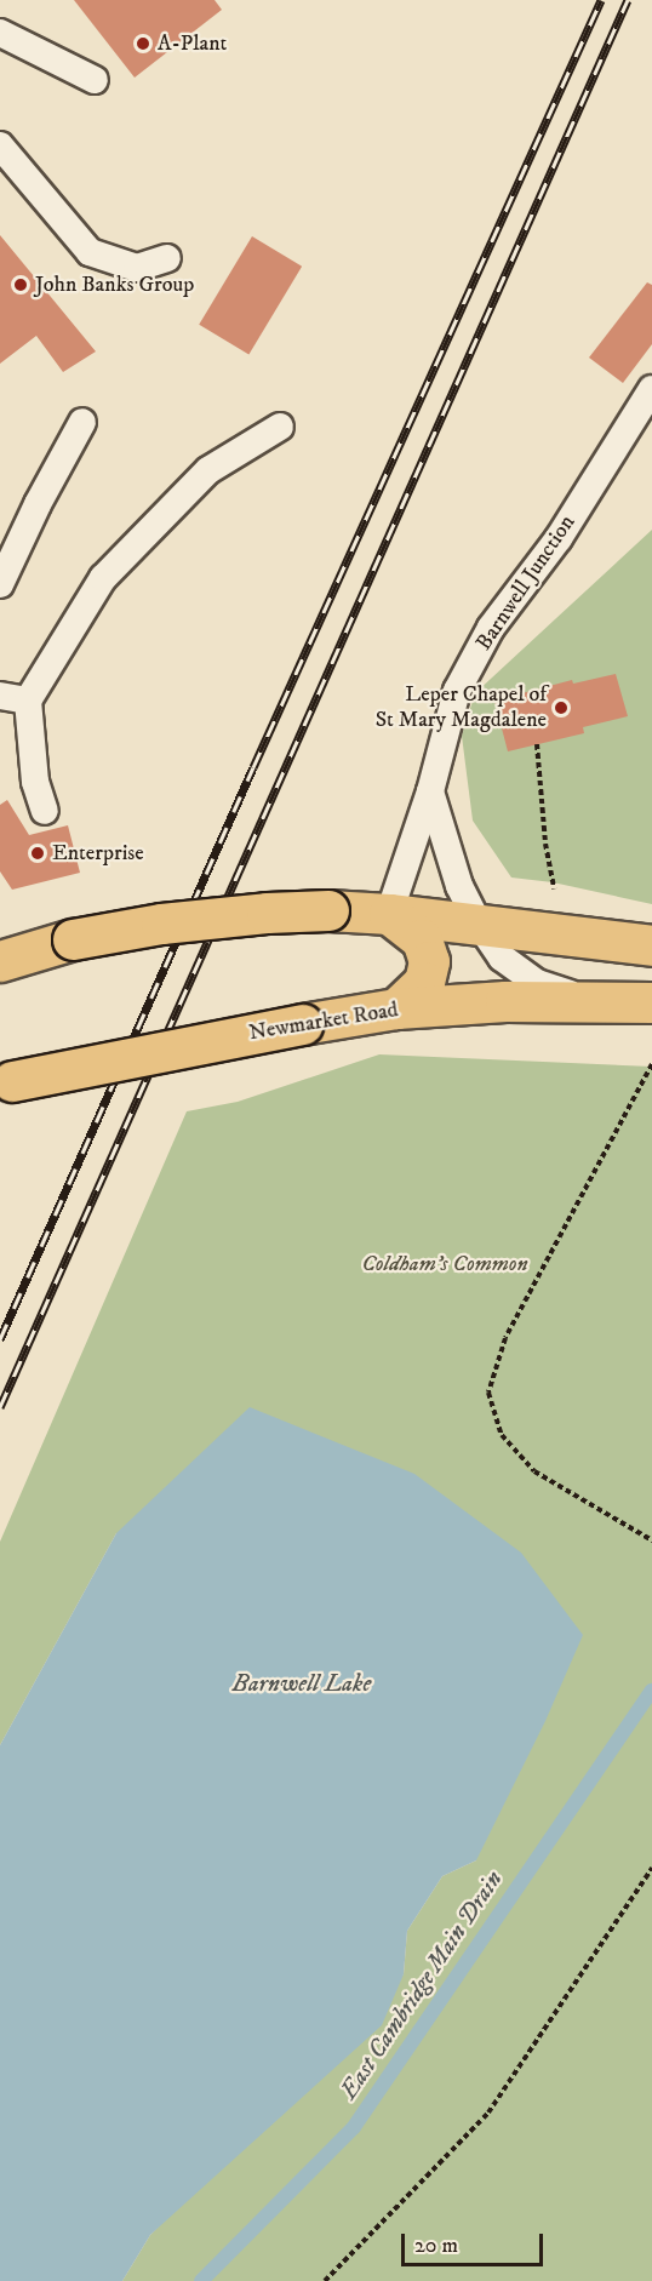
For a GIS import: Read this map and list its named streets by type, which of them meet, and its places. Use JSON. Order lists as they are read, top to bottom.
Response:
{
  "streets": {
    "main road": ["Newmarket Road"],
    "lane": ["Barnwell Junction"]
  },
  "water": ["Barnwell Lake", "East Cambridge Main Drain"],
  "parks": ["Coldham's Common"],
  "places": [
    "A-Plant",
    "John Banks Group",
    "Leper Chapel of St Mary Magdalene",
    "Enterprise"
  ],
  "scale_bar": "20 m"
}
